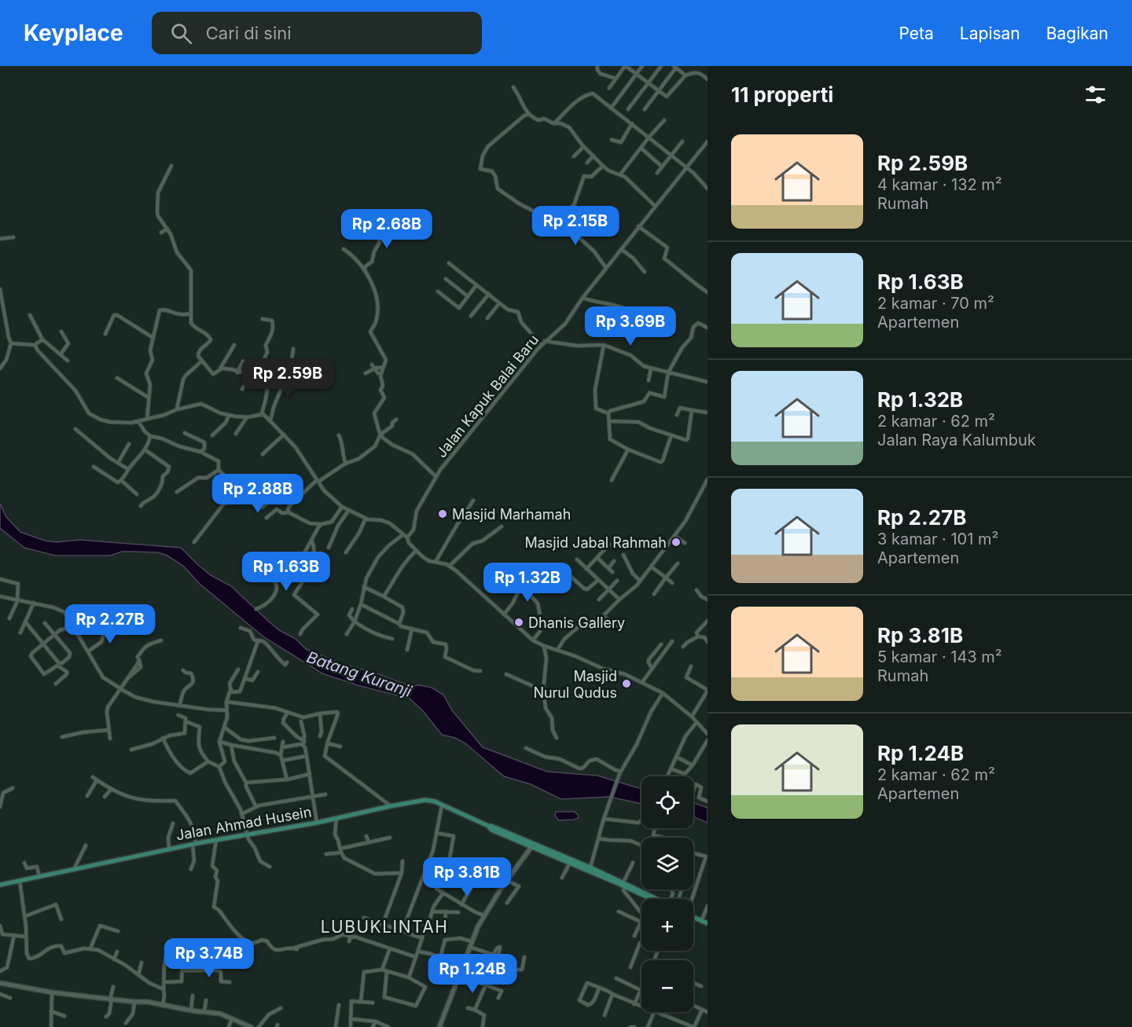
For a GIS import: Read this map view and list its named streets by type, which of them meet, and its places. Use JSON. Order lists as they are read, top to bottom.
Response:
{
  "streets": {
    "main road": ["Jalan Ahmad Husein"],
    "street": ["Jalan Kapuk Balai Baru"]
  },
  "districts": ["LUBUKLINTAH"],
  "water": ["Batang Kuranji"],
  "places": [
    "Masjid Marhamah",
    "Masjid Jabal Rahmah",
    "Dhanis Gallery",
    "Masjid Nurul Qudus"
  ],
  "page": {
    "header": "Keyplace",
    "search": "Cari di sini",
    "nav": ["Peta", "Lapisan", "Bagikan"],
    "heading": "11 properti",
    "list": [
      {
        "name": "Rp 2.59B",
        "note": "4 kamar · 132 m² · Rumah"
      },
      {
        "name": "Rp 1.63B",
        "note": "2 kamar · 70 m² · Apartemen"
      },
      {
        "name": "Rp 1.32B",
        "note": "2 kamar · 62 m² · Jalan Raya Kalumbuk"
      },
      {
        "name": "Rp 2.27B",
        "note": "3 kamar · 101 m² · Apartemen"
      },
      {
        "name": "Rp 3.81B",
        "note": "5 kamar · 143 m² · Rumah"
      },
      {
        "name": "Rp 1.24B",
        "note": "2 kamar · 62 m² · Apartemen"
      }
    ],
    "price": [
      "Rp 2.15B",
      "Rp 2.68B",
      "Rp 3.69B",
      "Rp 2.59B",
      "Rp 2.88B",
      "Rp 1.63B",
      "Rp 1.32B",
      "Rp 2.27B",
      "Rp 3.81B",
      "Rp 3.74B",
      "Rp 1.24B"
    ],
    "map_buttons": ["+", "−"]
  }
}
